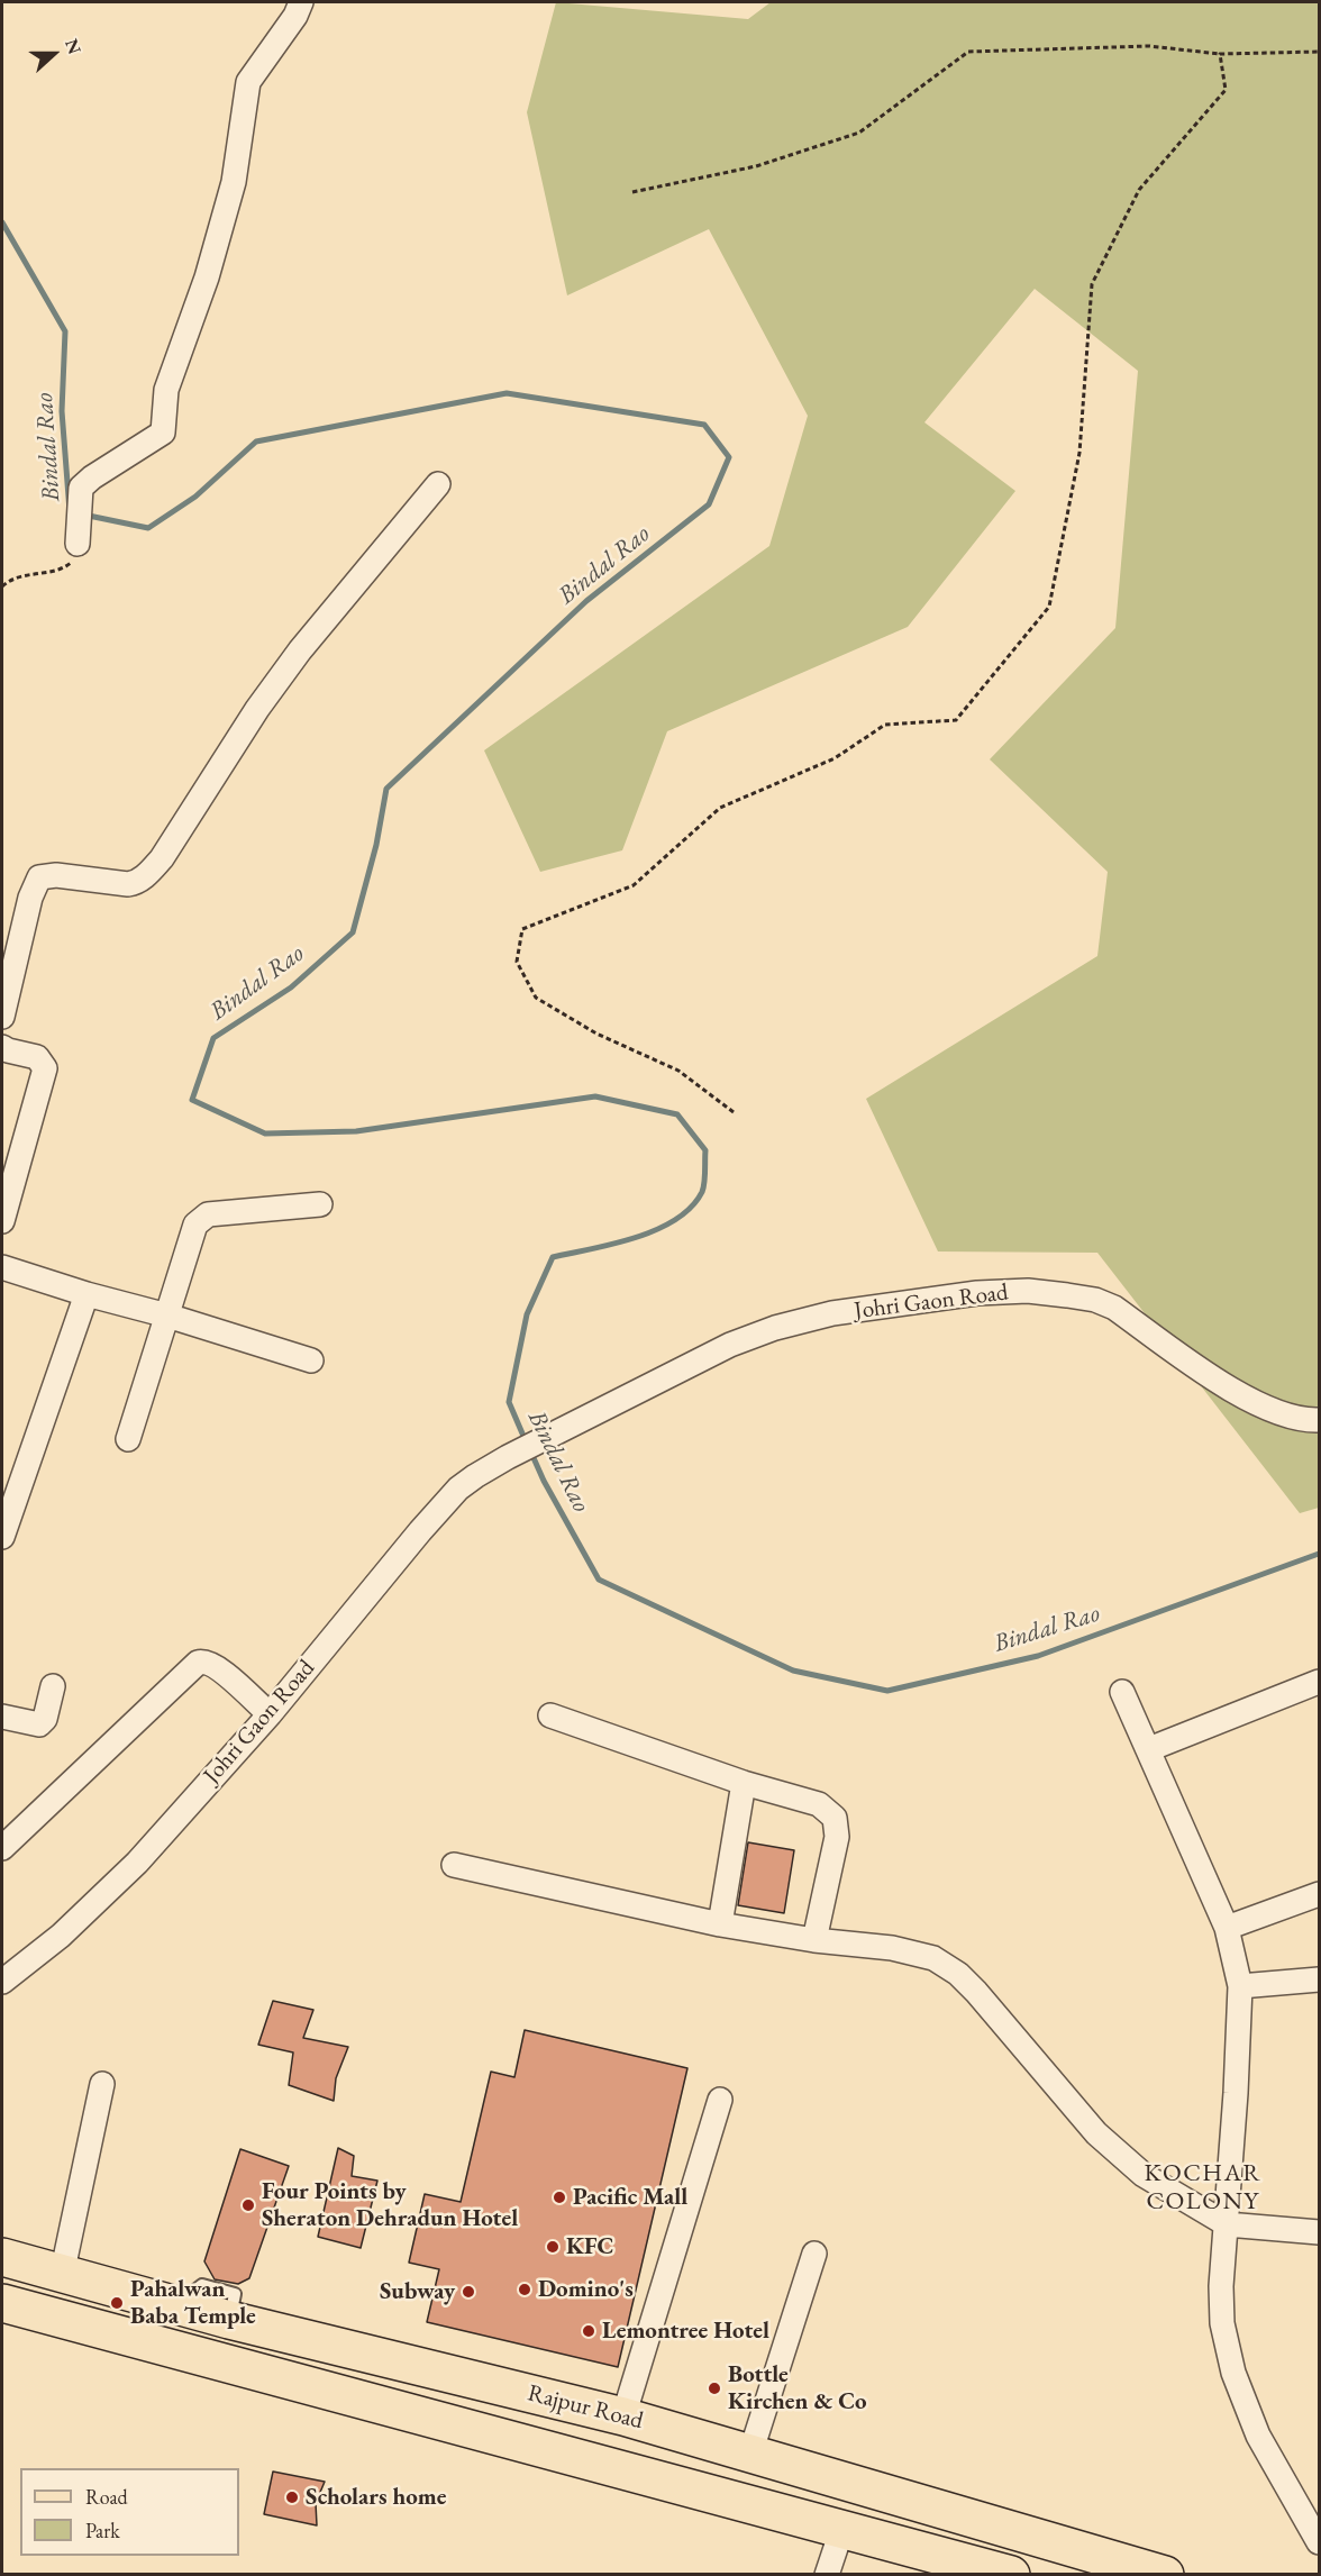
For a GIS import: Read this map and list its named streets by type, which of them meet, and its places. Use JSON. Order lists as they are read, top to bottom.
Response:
{
  "streets": {
    "main road": ["Rajpur Road"],
    "street": ["Johri Gaon Road"]
  },
  "districts": ["KOCHAR COLONY"],
  "water": ["Bindal Rao"],
  "places": [
    "Pacific Mall",
    "Four Points by Sheraton Dehradun Hotel",
    "KFC",
    "Domino's",
    "Subway",
    "Pahalwan Baba Temple",
    "Lemontree Hotel",
    "Bottle Kirchen & Co",
    "Scholars home"
  ],
  "legend": ["Road", "Park"],
  "north": "right"
}
